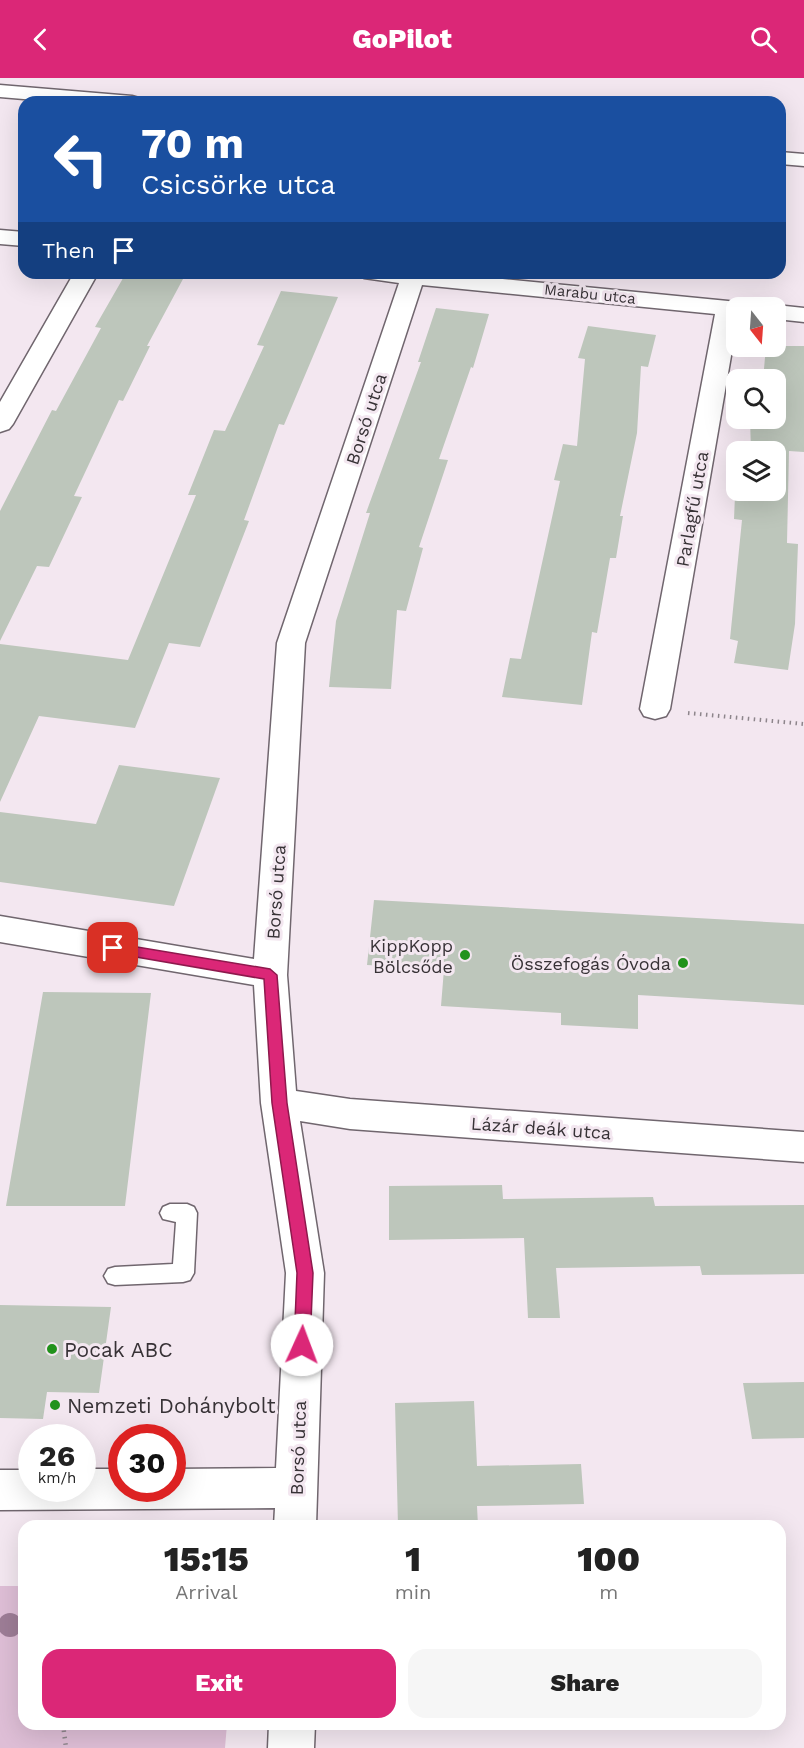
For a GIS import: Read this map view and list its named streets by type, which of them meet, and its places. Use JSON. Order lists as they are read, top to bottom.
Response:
{
  "streets": {
    "street": [
      "Marabu utca",
      "Borsó utca",
      "Parlagfű utca",
      "Lázár deák utca"
    ]
  },
  "crossings": [
    ["Borsó utca", "Lázár deák utca"]
  ],
  "places": [
    "KippKopp Bölcsőde",
    "Összefogás Óvoda",
    "Pocak ABC",
    "Nemzeti Dohánybolt"
  ],
  "north": "bottom",
  "page": {
    "header": "GoPilot",
    "turn": ["70 m", "Csicsörke utca"],
    "then": "Then",
    "speed": "26 km/h",
    "limit": "30",
    "eta": [
      "15:15",
      "Arrival",
      "1",
      "min",
      "100",
      "m"
    ],
    "buttons": ["Exit", "Share"]
  }
}
